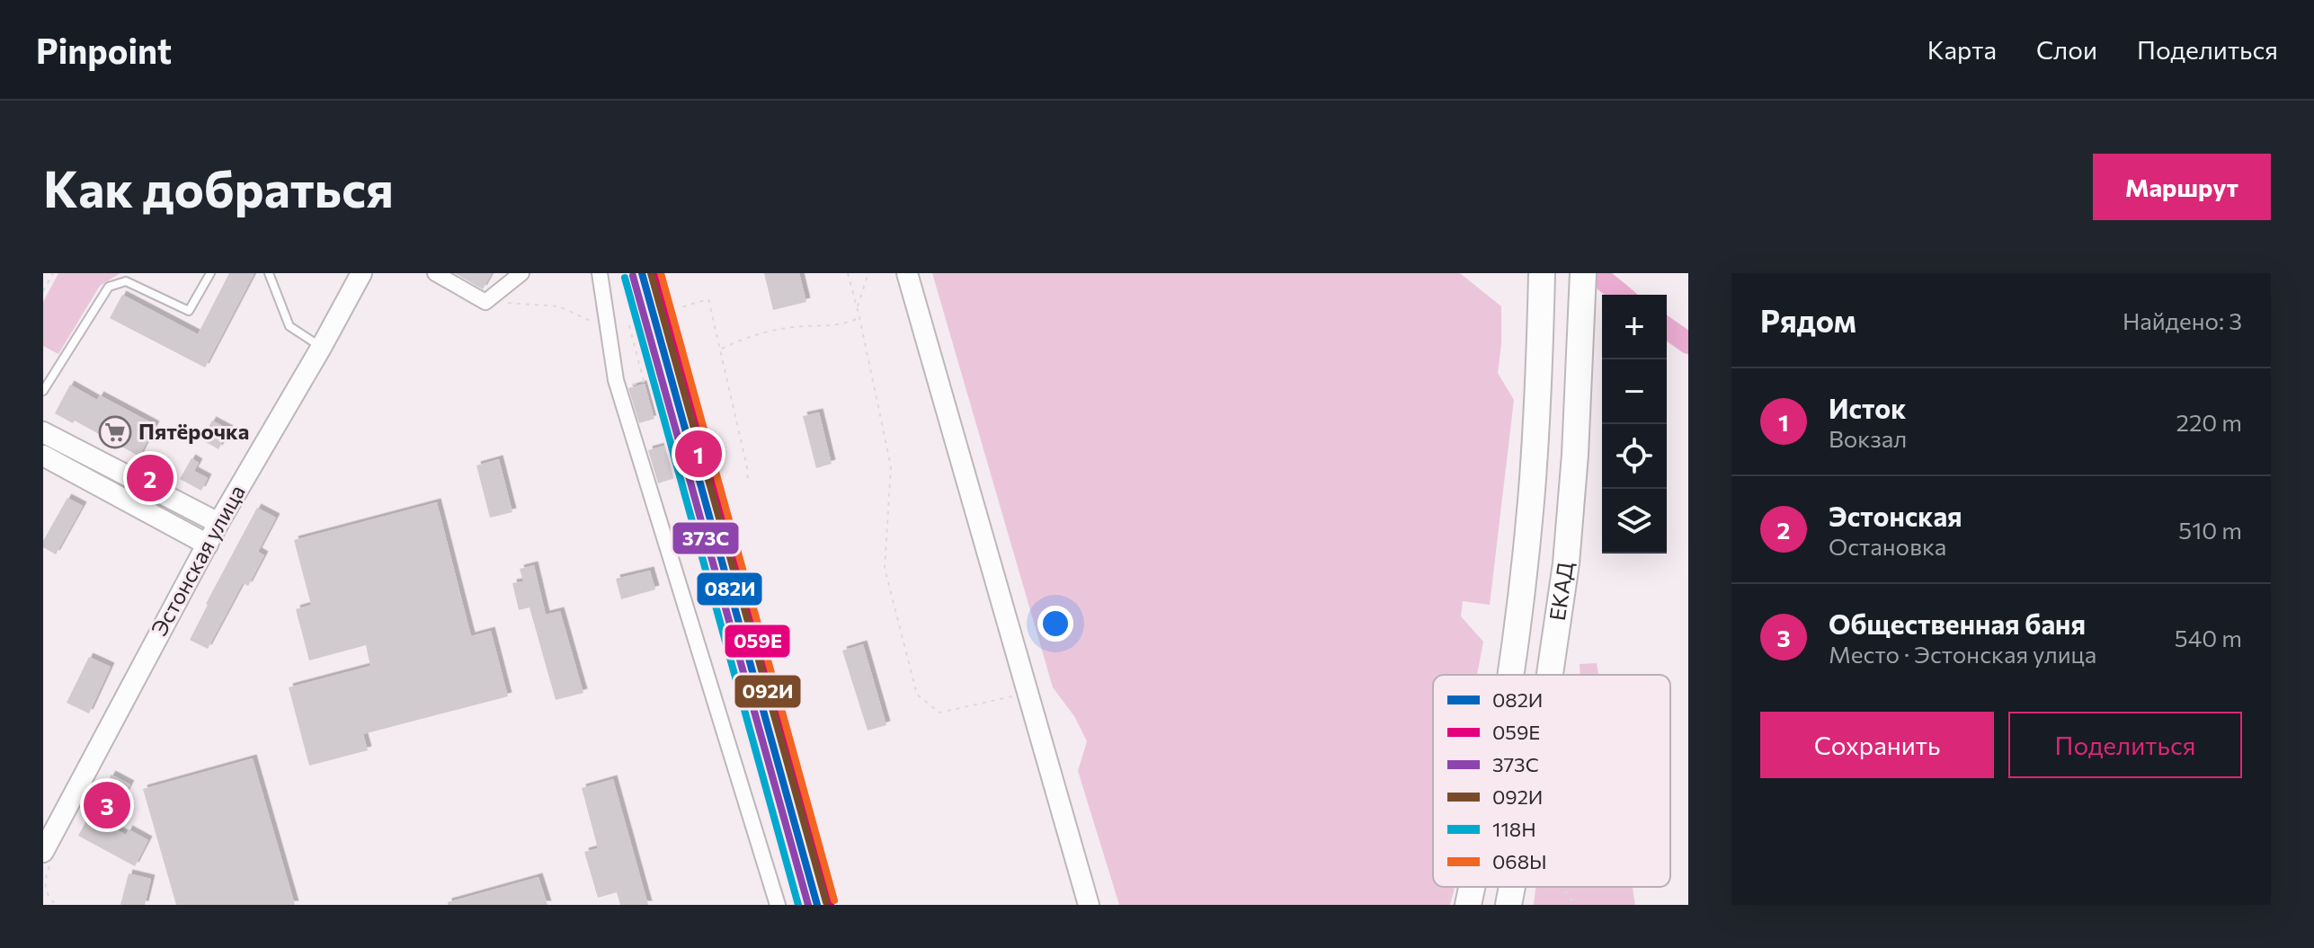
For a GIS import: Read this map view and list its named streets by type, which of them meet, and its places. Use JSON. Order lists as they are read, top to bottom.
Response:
{
  "streets": {
    "highway": ["ЕКАД"],
    "street": ["Эстонская улица"]
  },
  "places": {
    "supermarket": ["Пятёрочка"]
  },
  "lines": [
    "transit line 082И",
    "transit line 059Е",
    "transit line 092И",
    "transit line 068Ы",
    "transit line 373C",
    "transit line 118Н"
  ],
  "legend": [
    "082И",
    "059Е",
    "373C",
    "092И",
    "118Н",
    "068Ы"
  ],
  "page": {
    "header": "Pinpoint",
    "nav": ["Карта", "Слои", "Поделиться"],
    "buttons": [
      "Маршрут",
      ["Сохранить", "Поделиться"]
    ],
    "title": "Как добраться",
    "heading": ["Рядом", "Найдено: 3"],
    "map_buttons": ["+", "−"],
    "list": [
      {
        "mark": "1",
        "name": "Исток",
        "note": "Вокзал",
        "value": "220 m"
      },
      {
        "mark": "2",
        "name": "Эстонская",
        "note": "Остановка",
        "value": "510 m"
      },
      {
        "mark": "3",
        "name": "Общественная баня",
        "note": "Место · Эстонская улица",
        "value": "540 m"
      }
    ],
    "pins": ["1", "2", "3"]
  }
}
